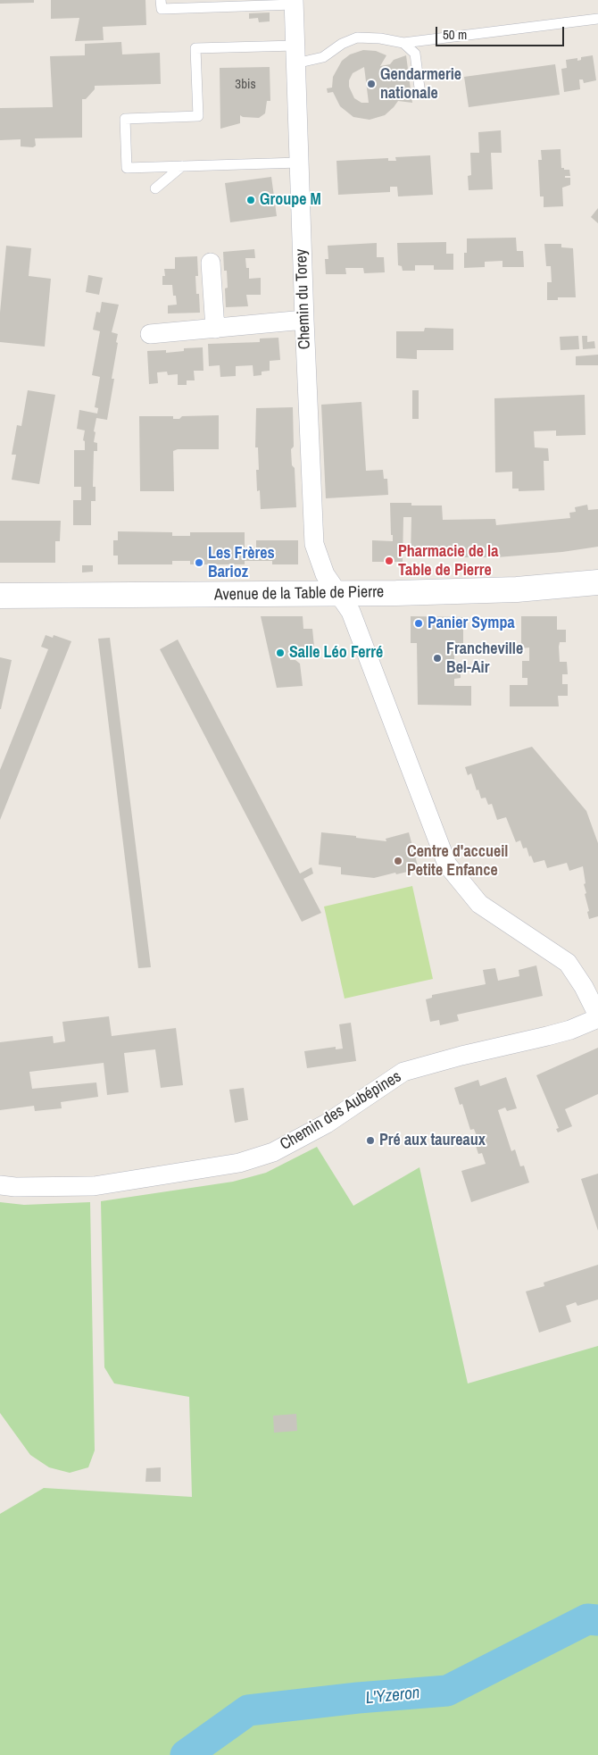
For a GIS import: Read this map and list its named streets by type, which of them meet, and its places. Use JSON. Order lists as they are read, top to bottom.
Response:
{
  "streets": {
    "main road": ["Avenue de la Table de Pierre"],
    "street": ["Chemin du Torey", "Chemin des Aubépines"]
  },
  "crossings": [
    ["Chemin du Torey", "Avenue de la Table de Pierre"],
    ["Chemin du Torey", "Chemin des Aubépines"]
  ],
  "water": ["L'Yzeron"],
  "places": [
    "Gendarmerie nationale",
    "Groupe M",
    "Pharmacie de la Table de Pierre",
    "Les Frères Barioz",
    "Panier Sympa",
    "Salle Léo Ferré",
    "Francheville Bel-Air",
    "Centre d'accueil Petite Enfance",
    "Pré aux taureaux"
  ],
  "house_numbers": ["3bis"],
  "scale_bar": "50 m"
}
